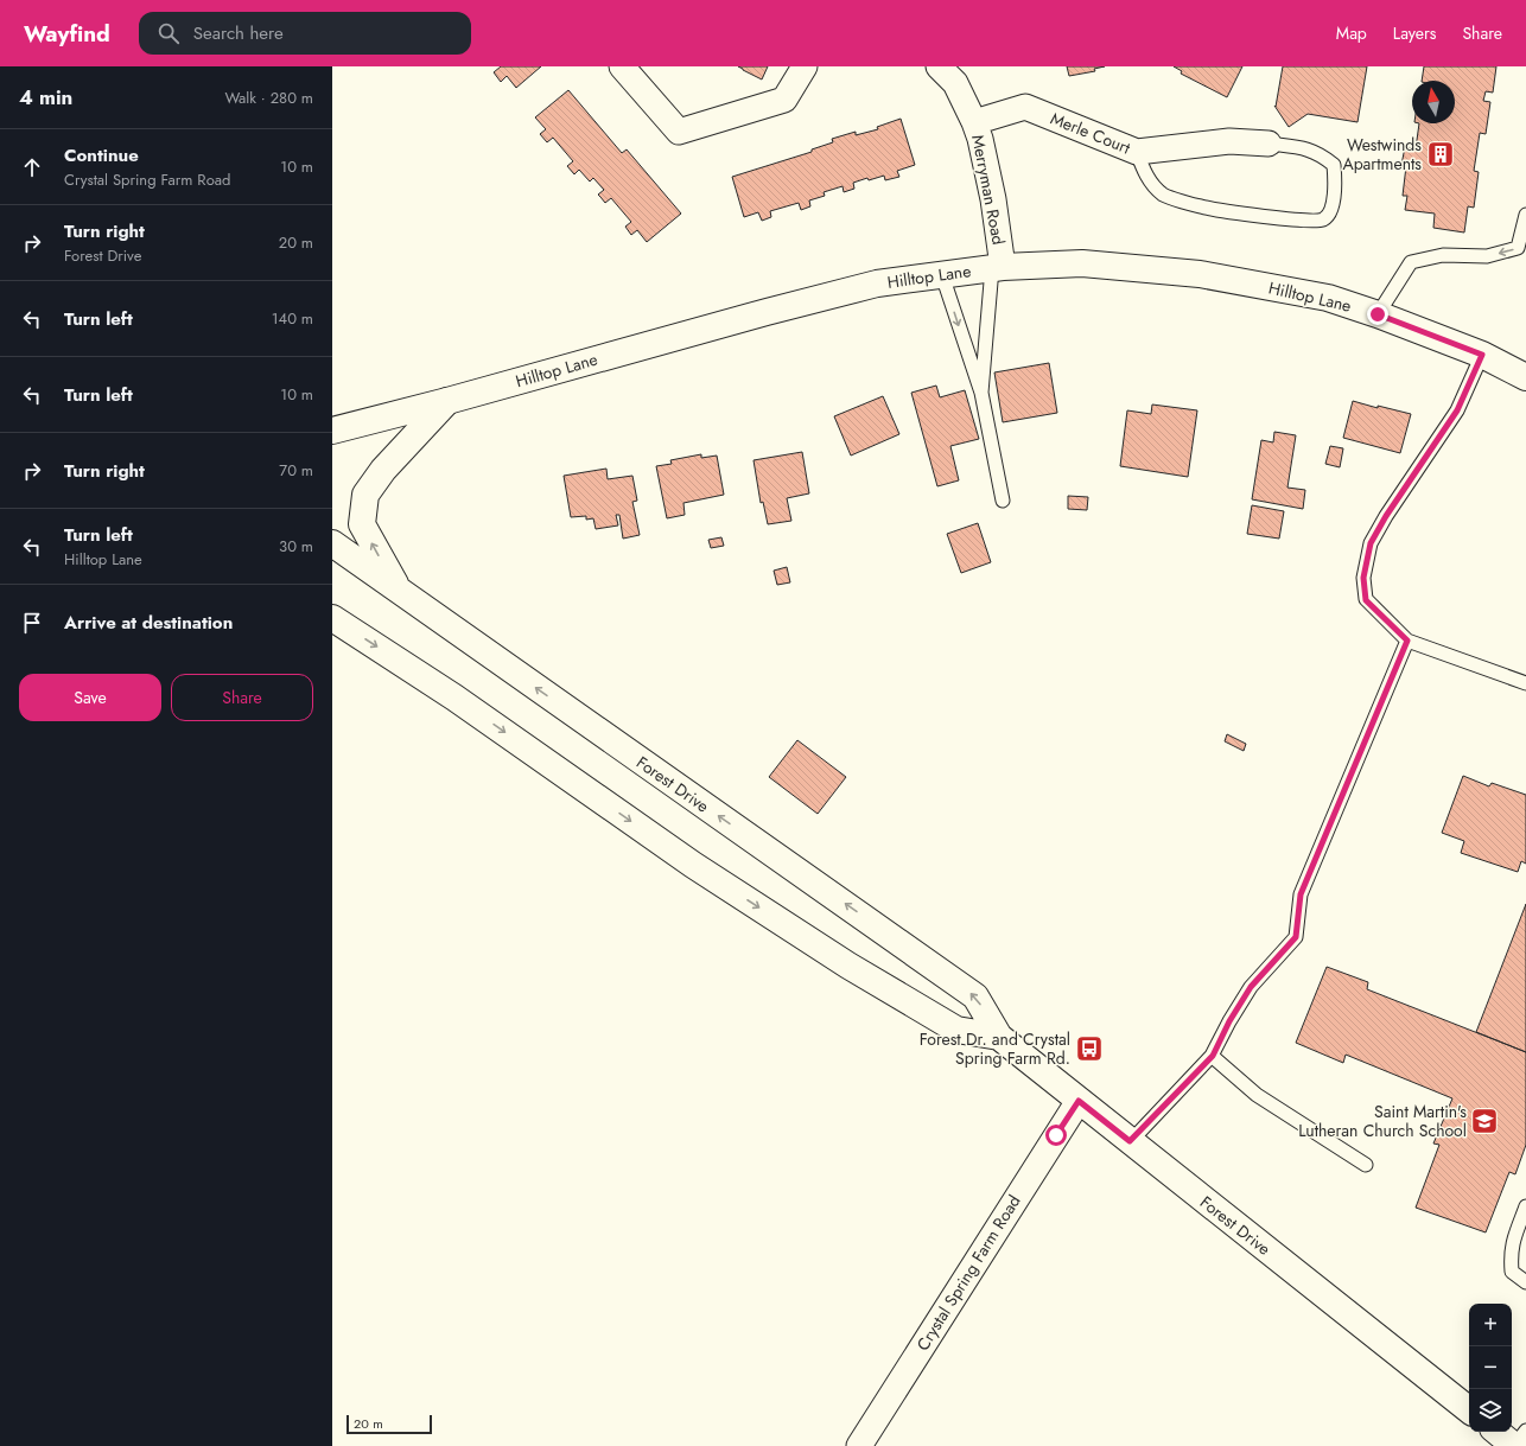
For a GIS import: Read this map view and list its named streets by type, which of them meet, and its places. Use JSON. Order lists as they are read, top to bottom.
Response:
{
  "streets": {
    "main road": ["Hilltop Lane", "Forest Drive"],
    "street": ["Merle Court", "Merryman Road", "Crystal Spring Farm Road"]
  },
  "crossings": [
    ["Merle Court", "Merryman Road"],
    ["Merryman Road", "Hilltop Lane"],
    ["Forest Drive", "Crystal Spring Farm Road"]
  ],
  "places": {
    "building": ["Westwinds Apartments"],
    "bus stop": ["Forest Dr. and Crystal Spring Farm Rd."],
    "school or university": ["Saint Martin's Lutheran Church School"]
  },
  "scale_bar": "20 m",
  "north": "top",
  "page": {
    "header": "Wayfind",
    "search": "Search here",
    "nav": ["Map", "Layers", "Share"],
    "heading": ["4 min", "Walk · 280 m"],
    "list": [
      ["Continue", "Crystal Spring Farm Road", "10 m"],
      ["Turn right", "Forest Drive", "20 m"],
      ["Turn left", "140 m"],
      ["Turn left", "10 m"],
      ["Turn right", "70 m"],
      ["Turn left", "Hilltop Lane", "30 m"],
      "Arrive at destination"
    ],
    "buttons": ["Save", "Share"],
    "map_buttons": ["+", "−"],
    "scale": "20 m"
  }
}
